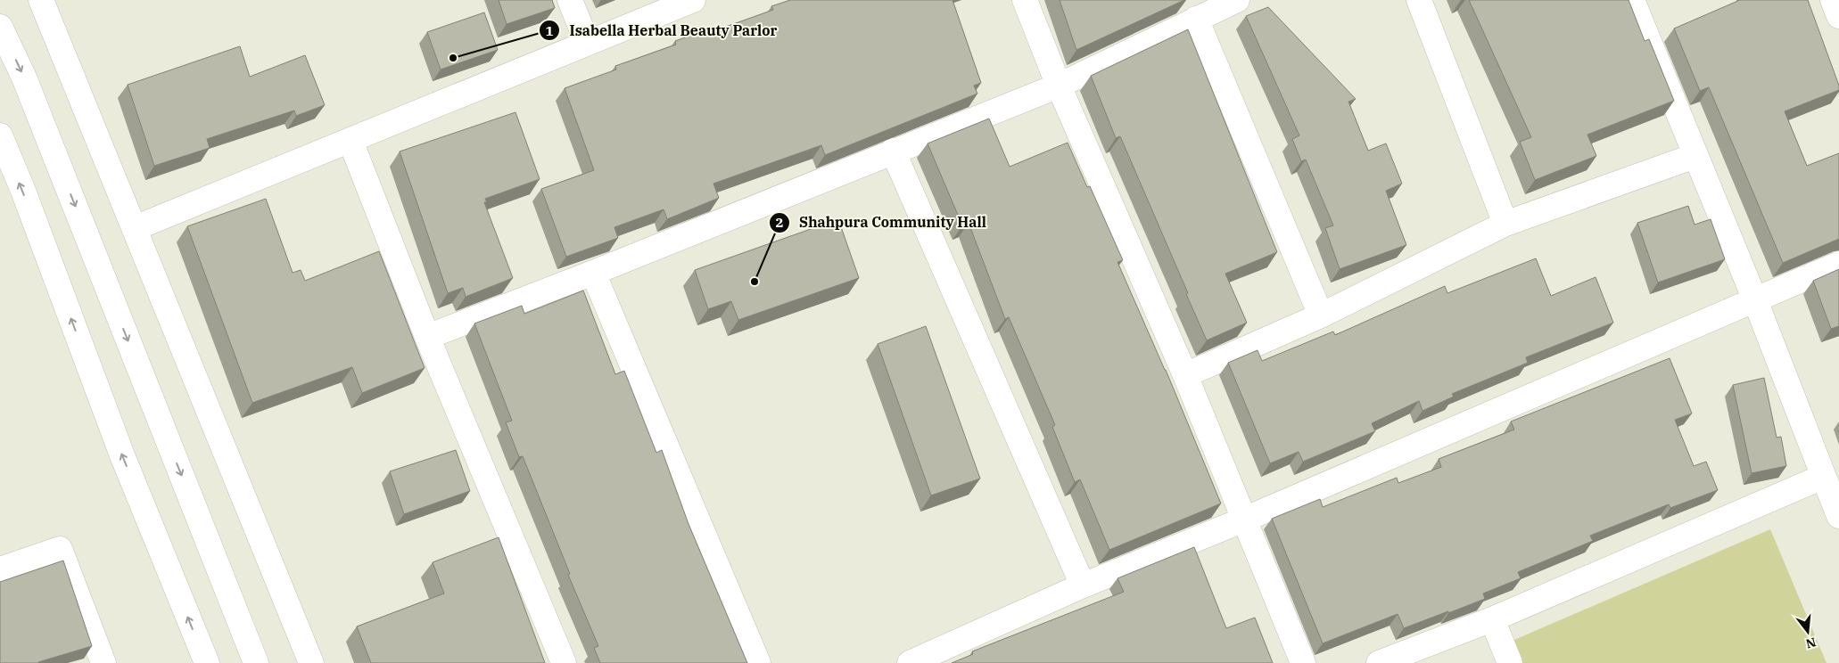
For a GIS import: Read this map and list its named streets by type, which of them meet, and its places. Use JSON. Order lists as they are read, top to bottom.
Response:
{
  "places": ["Isabella Herbal Beauty Parlor", "Shahpura Community Hall"],
  "north": "bottom"
}
